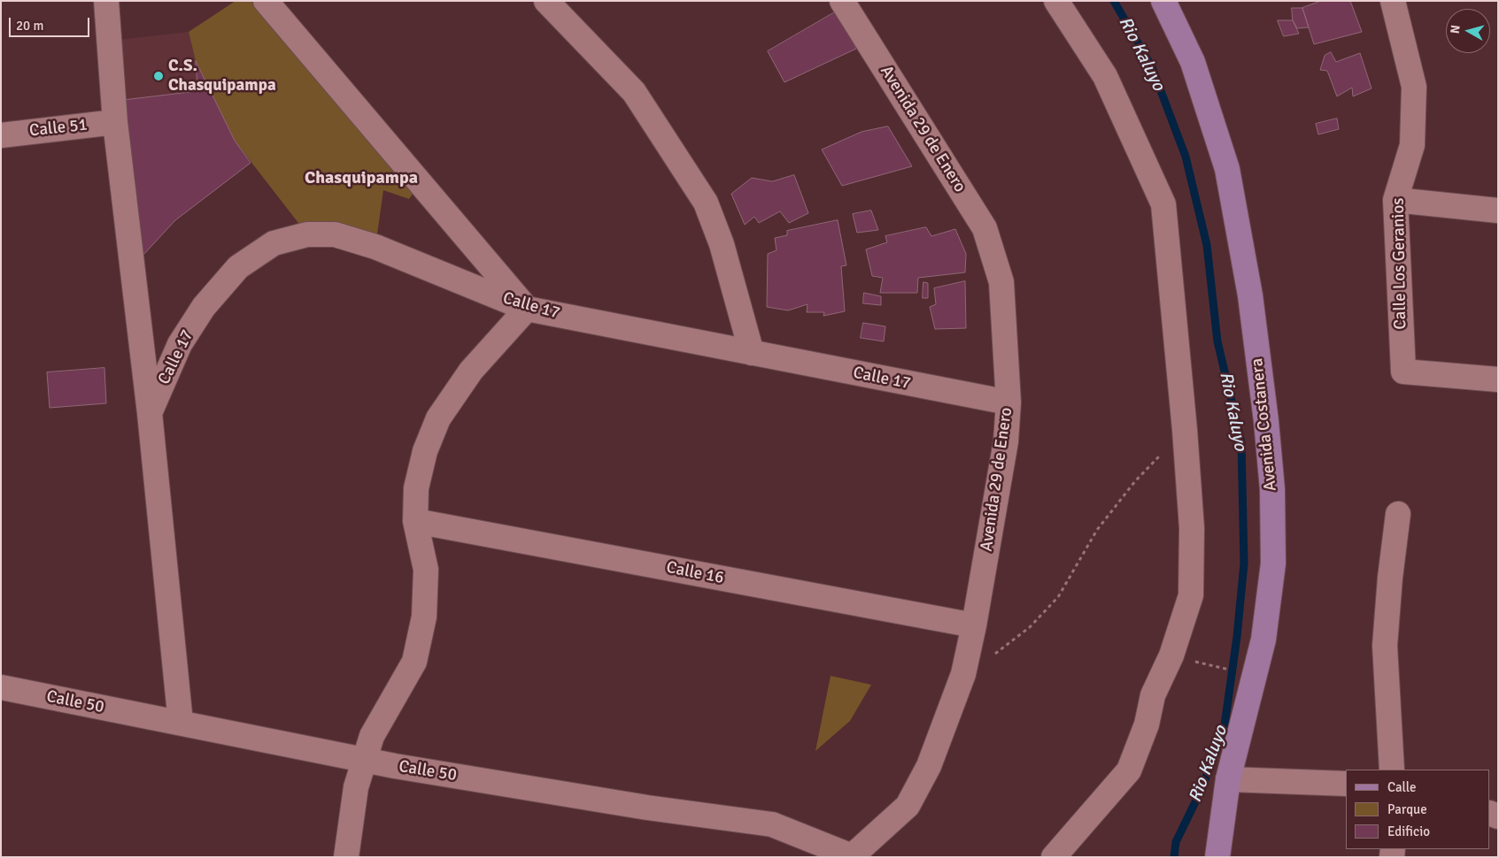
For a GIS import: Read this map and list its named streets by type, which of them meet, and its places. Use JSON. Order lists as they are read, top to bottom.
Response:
{
  "streets": {
    "main road": ["Avenida Costanera"],
    "street": [
      "Calle 51",
      "Avenida 29 de Enero",
      "Calle Los Geranios",
      "Calle 17",
      "Calle 16",
      "Calle 50"
    ]
  },
  "crossings": [
    ["Avenida 29 de Enero", "Calle 17"],
    ["Avenida 29 de Enero", "Calle 16"],
    ["Avenida 29 de Enero", "Calle 50"]
  ],
  "districts": ["Chasquipampa"],
  "water": ["Rio Kaluyo"],
  "places": ["C.S. Chasquipampa"],
  "legend": ["Calle", "Parque", "Edificio"],
  "scale_bar": "20 m",
  "north": "left"
}
